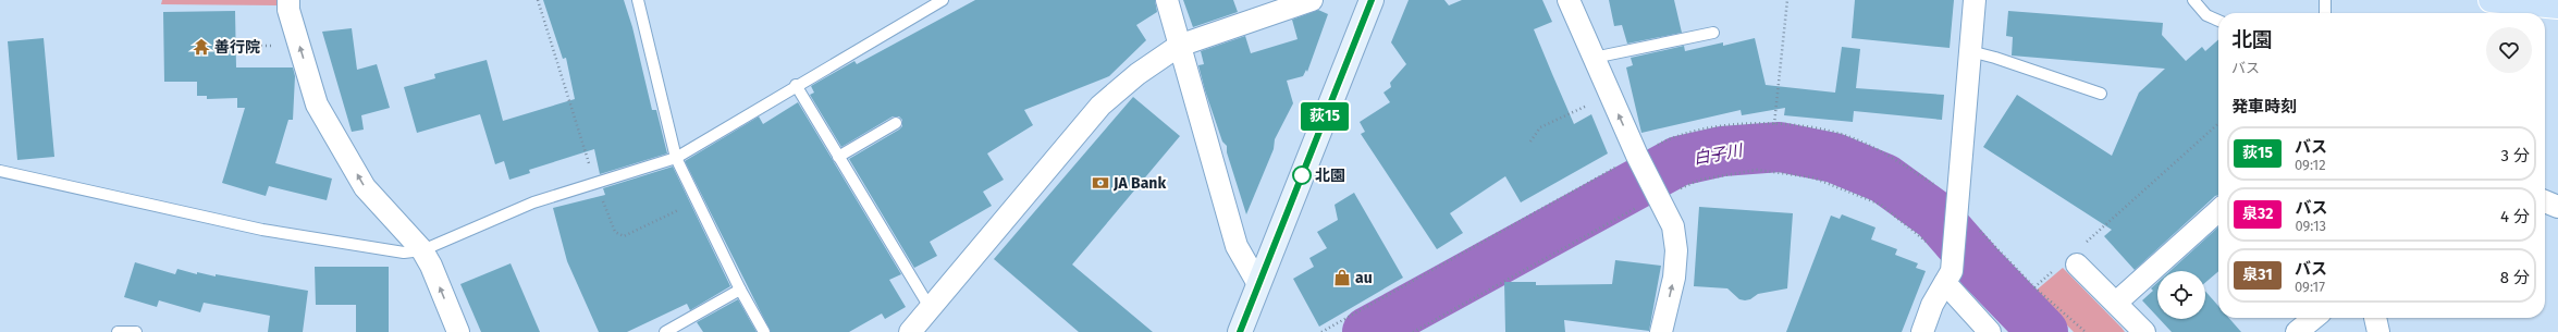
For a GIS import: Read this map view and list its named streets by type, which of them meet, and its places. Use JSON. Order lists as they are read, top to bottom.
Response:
{
  "water": ["白子川"],
  "places": {
    "temple": ["善行院"],
    "other": ["北園"],
    "bank": ["JA Bank"],
    "shop": ["au"]
  },
  "lines": ["bus line 荻15"],
  "page": {
    "on_map": "荻15",
    "heading": [
      ["北園", "バス"],
      "発車時刻"
    ],
    "list": [
      {
        "mark": "荻15",
        "name": "バス",
        "note": "09:12",
        "value": "3 分"
      },
      {
        "mark": "泉32",
        "name": "バス",
        "note": "09:13",
        "value": "4 分"
      },
      {
        "mark": "泉31",
        "name": "バス",
        "note": "09:17",
        "value": "8 分"
      }
    ]
  }
}
